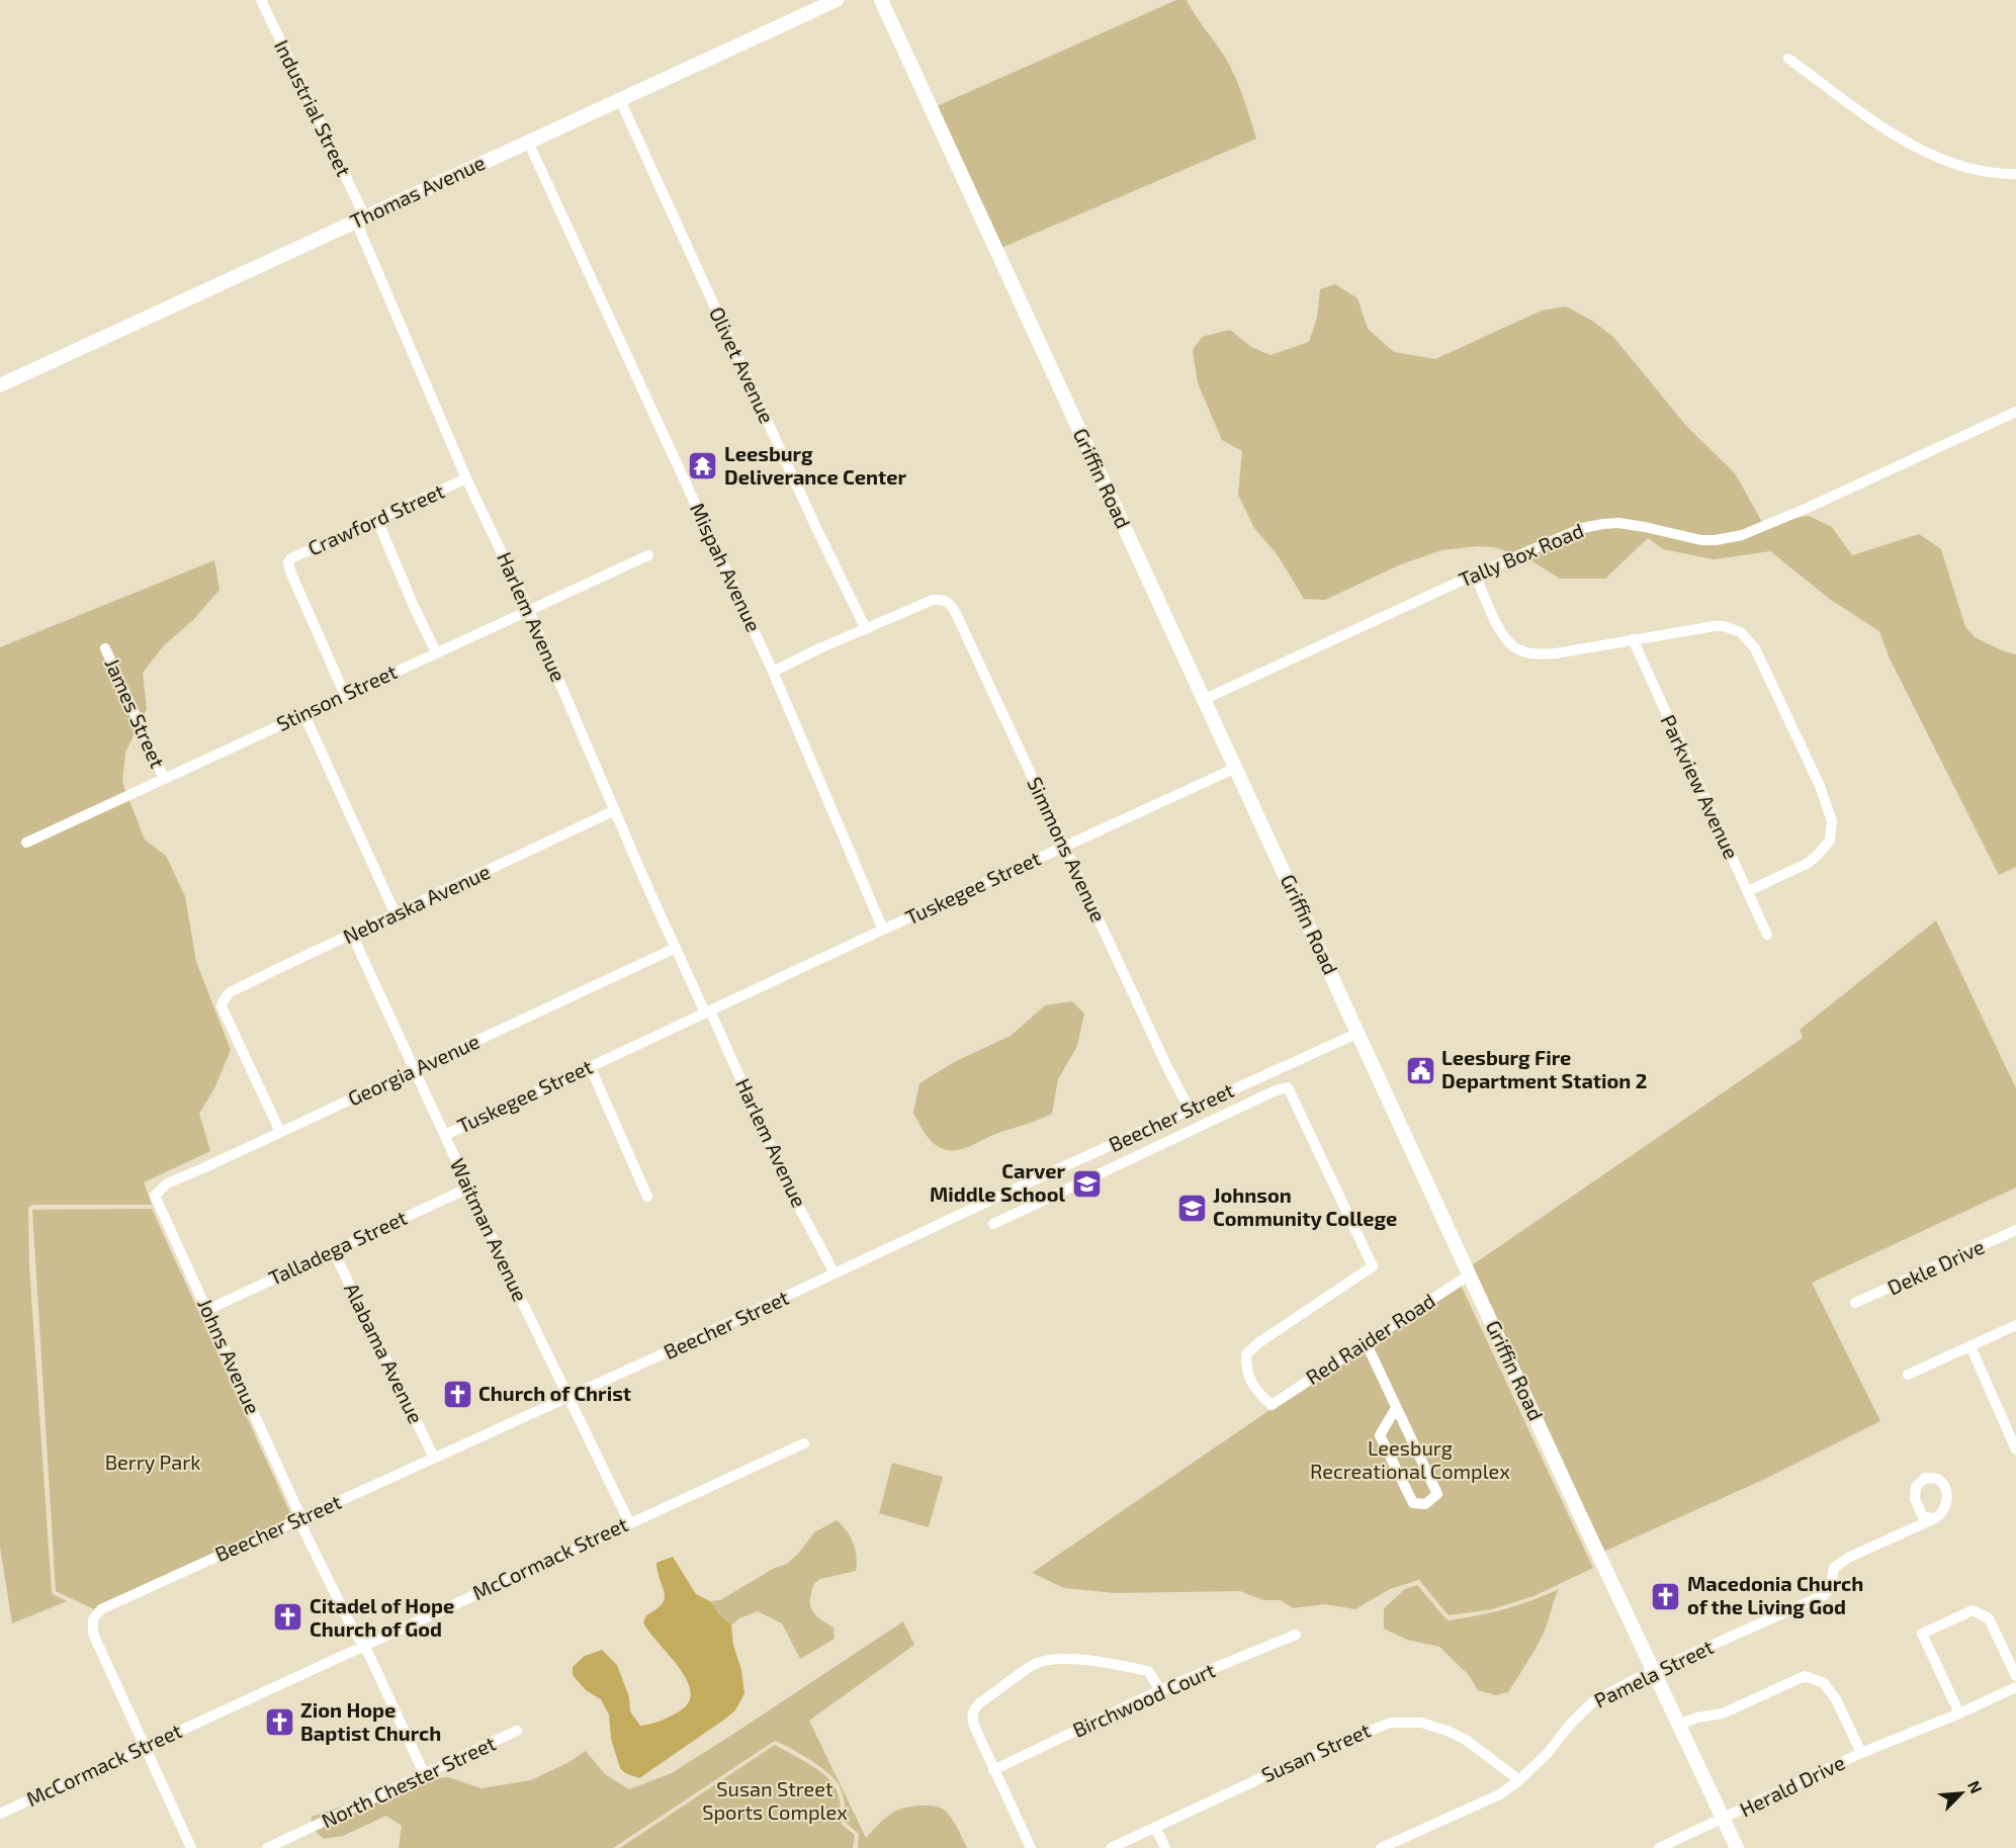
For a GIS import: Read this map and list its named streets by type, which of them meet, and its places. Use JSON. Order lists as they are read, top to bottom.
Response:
{
  "streets": {
    "street": [
      "Industrial Street",
      "Thomas Avenue",
      "Olivet Avenue",
      "Griffin Road",
      "Crawford Street",
      "Tally Box Road",
      "Mispah Avenue",
      "Harlem Avenue",
      "Stinson Street",
      "James Street",
      "Parkview Avenue",
      "Simmons Avenue",
      "Tuskegee Street",
      "Nebraska Avenue",
      "Georgia Avenue",
      "Beecher Street",
      "Waitman Avenue",
      "Talladega Street",
      "Dekle Drive",
      "Red Raider Road",
      "Alabama Avenue",
      "Johns Avenue",
      "McCormack Street",
      "Pamela Street",
      "Birchwood Court",
      "Susan Street",
      "North Chester Street",
      "Herald Drive"
    ]
  },
  "crossings": [
    ["Industrial Street", "Thomas Avenue"],
    ["Industrial Street", "Harlem Avenue"],
    ["Thomas Avenue", "Olivet Avenue"],
    ["Thomas Avenue", "Mispah Avenue"],
    ["Thomas Avenue", "Harlem Avenue"],
    ["Olivet Avenue", "Simmons Avenue"],
    ["Griffin Road", "Tally Box Road"],
    ["Griffin Road", "Tuskegee Street"],
    ["Griffin Road", "Beecher Street"],
    ["Griffin Road", "Red Raider Road"],
    ["Griffin Road", "Pamela Street"],
    ["Griffin Road", "Herald Drive"],
    ["Crawford Street", "Harlem Avenue"],
    ["Crawford Street", "Stinson Street"],
    ["Mispah Avenue", "Tuskegee Street"],
    ["Harlem Avenue", "Stinson Street"],
    ["Harlem Avenue", "Tuskegee Street"],
    ["Harlem Avenue", "Nebraska Avenue"],
    ["Harlem Avenue", "Georgia Avenue"],
    ["Harlem Avenue", "Beecher Street"],
    ["Stinson Street", "James Street"],
    ["Simmons Avenue", "Tuskegee Street"],
    ["Simmons Avenue", "Beecher Street"],
    ["Tuskegee Street", "Waitman Avenue"],
    ["Nebraska Avenue", "Georgia Avenue"],
    ["Nebraska Avenue", "Waitman Avenue"],
    ["Georgia Avenue", "Waitman Avenue"],
    ["Georgia Avenue", "Johns Avenue"],
    ["Beecher Street", "Waitman Avenue"],
    ["Beecher Street", "Alabama Avenue"],
    ["Beecher Street", "Johns Avenue"],
    ["Beecher Street", "McCormack Street"],
    ["Waitman Avenue", "Talladega Street"],
    ["Waitman Avenue", "McCormack Street"],
    ["Talladega Street", "Alabama Avenue"],
    ["Talladega Street", "Johns Avenue"],
    ["Johns Avenue", "McCormack Street"],
    ["Johns Avenue", "North Chester Street"],
    ["Pamela Street", "Susan Street"]
  ],
  "parks": ["Leesburg Recreational Complex", "Berry Park", "Susan Street Sports Complex"],
  "places": {
    "temple": ["Leesburg Deliverance Center"],
    "public building": ["Leesburg Fire Department Station 2"],
    "school or university": ["Carver Middle School", "Johnson Community College"],
    "church": [
      "Church of Christ",
      "Macedonia Church of the Living God",
      "Citadel of Hope Church of God",
      "Zion Hope Baptist Church"
    ]
  },
  "north": "top right"
}
